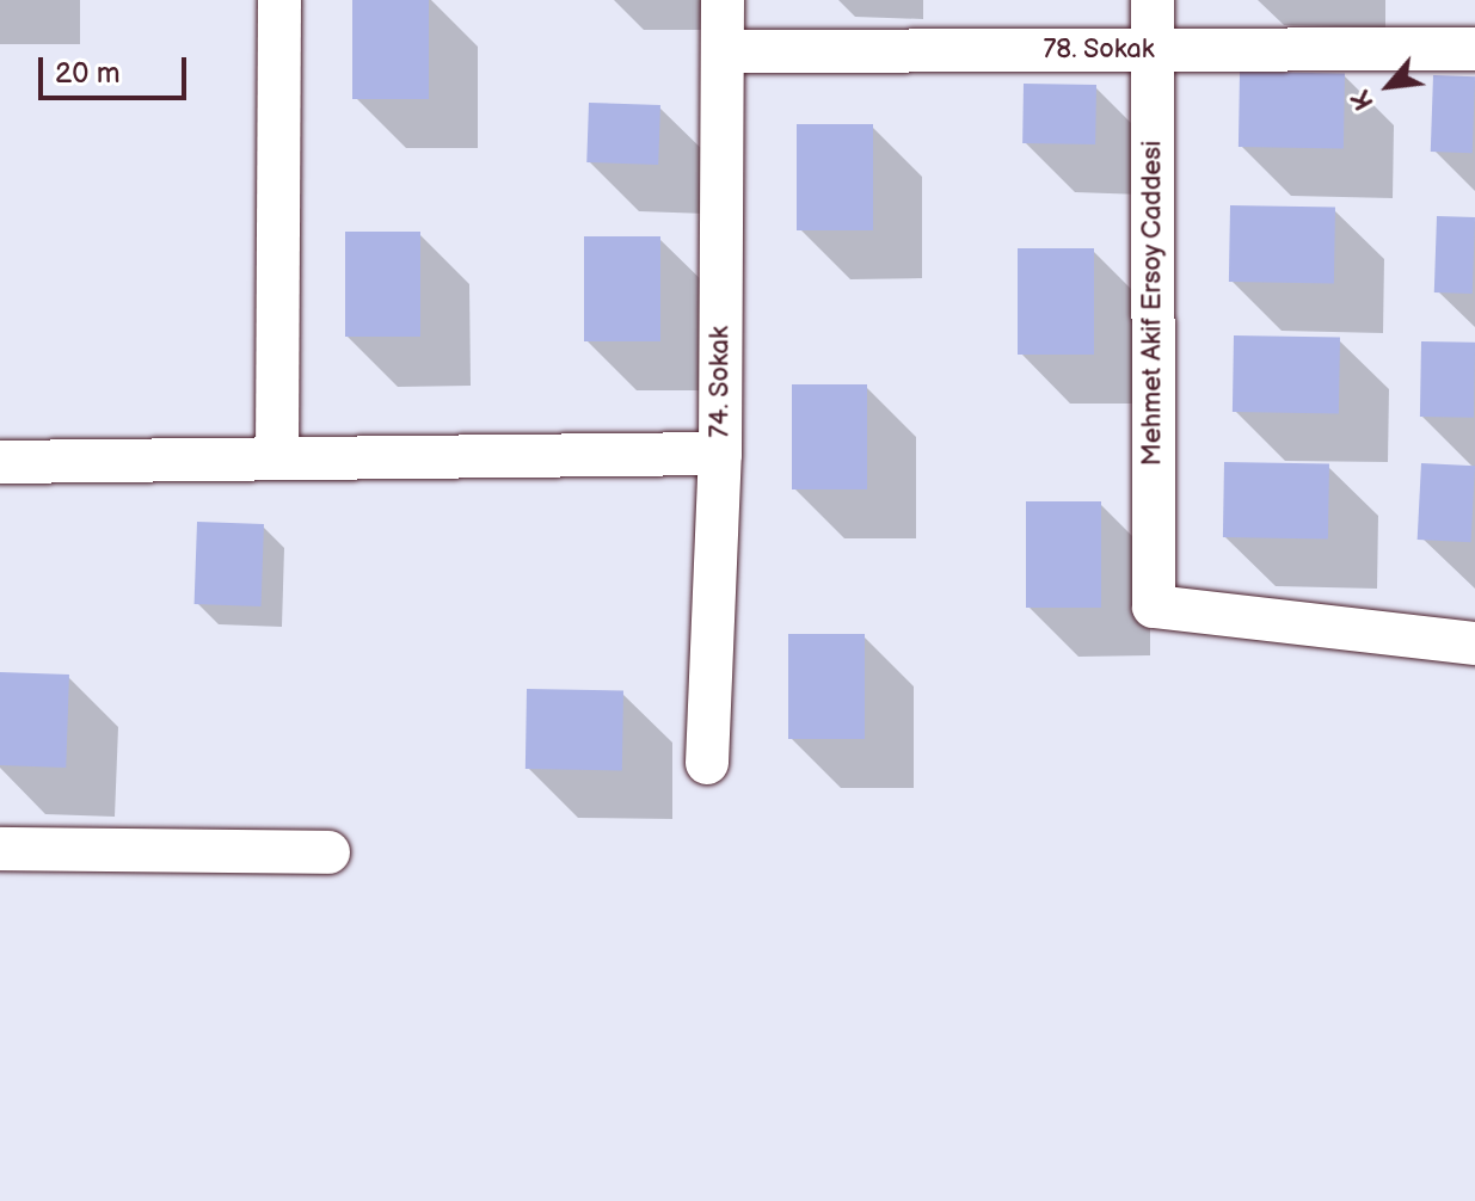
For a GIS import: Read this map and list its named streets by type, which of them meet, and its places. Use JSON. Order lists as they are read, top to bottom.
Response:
{
  "streets": {
    "street": ["78. Sokak", "Mehmet Akif Ersoy Caddesi", "74. Sokak"]
  },
  "crossings": [
    ["78. Sokak", "Mehmet Akif Ersoy Caddesi"],
    ["78. Sokak", "74. Sokak"]
  ],
  "scale_bar": "20 m",
  "north": "bottom left"
}
